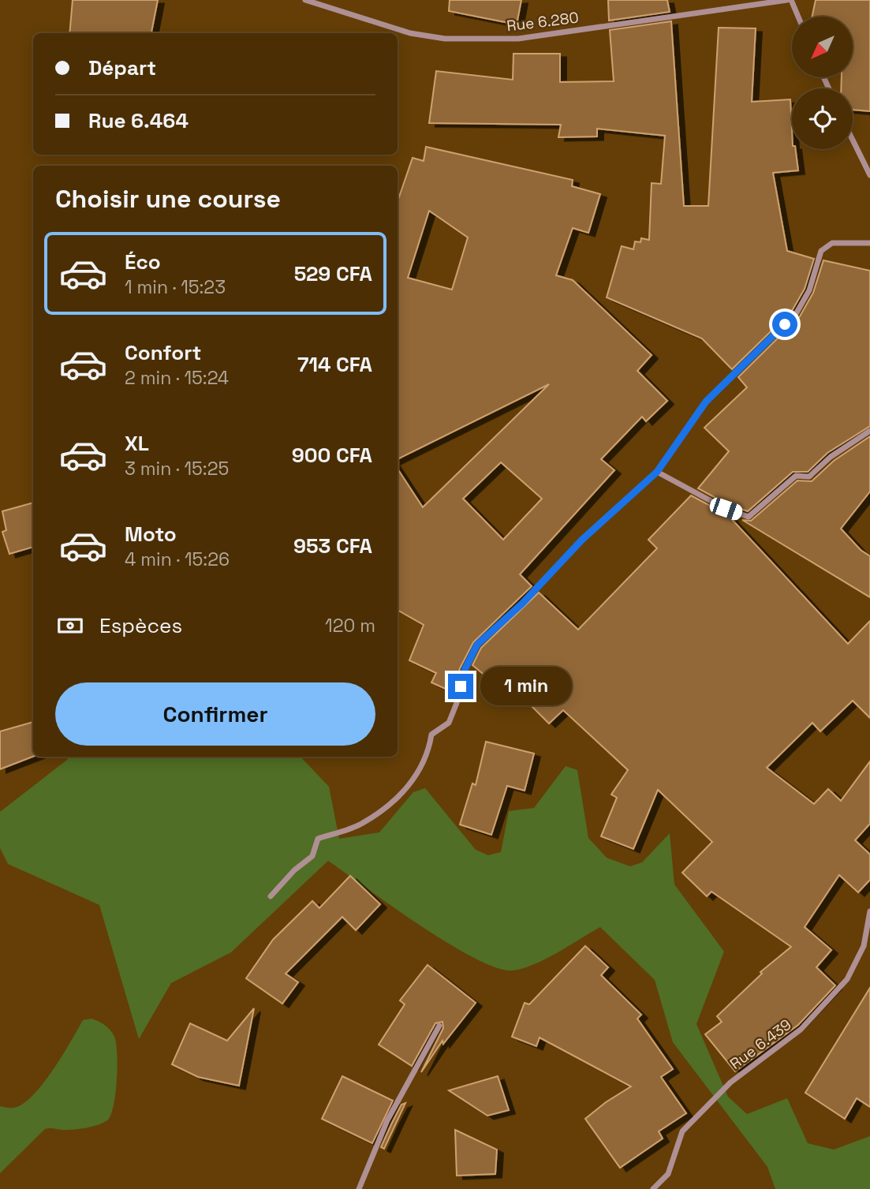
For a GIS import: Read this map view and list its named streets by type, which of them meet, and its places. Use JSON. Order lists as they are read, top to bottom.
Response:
{
  "streets": {
    "street": ["Rue 6.280", "Rue 6.439"]
  },
  "north": "bottom left",
  "page": {
    "banner": ["Départ", "Rue 6.464"],
    "heading": "Choisir une course",
    "list": [
      {
        "name": "Éco",
        "note": "1 min · 15:23",
        "value": "529 CFA"
      },
      {
        "name": "Confort",
        "note": "2 min · 15:24",
        "value": "714 CFA"
      },
      {
        "name": "XL",
        "note": "3 min · 15:25",
        "value": "900 CFA"
      },
      {
        "name": "Moto",
        "note": "4 min · 15:26",
        "value": "953 CFA"
      }
    ],
    "pay": ["Espèces", "120 m"],
    "bubble": "1 min",
    "buttons": "Confirmer"
  }
}
